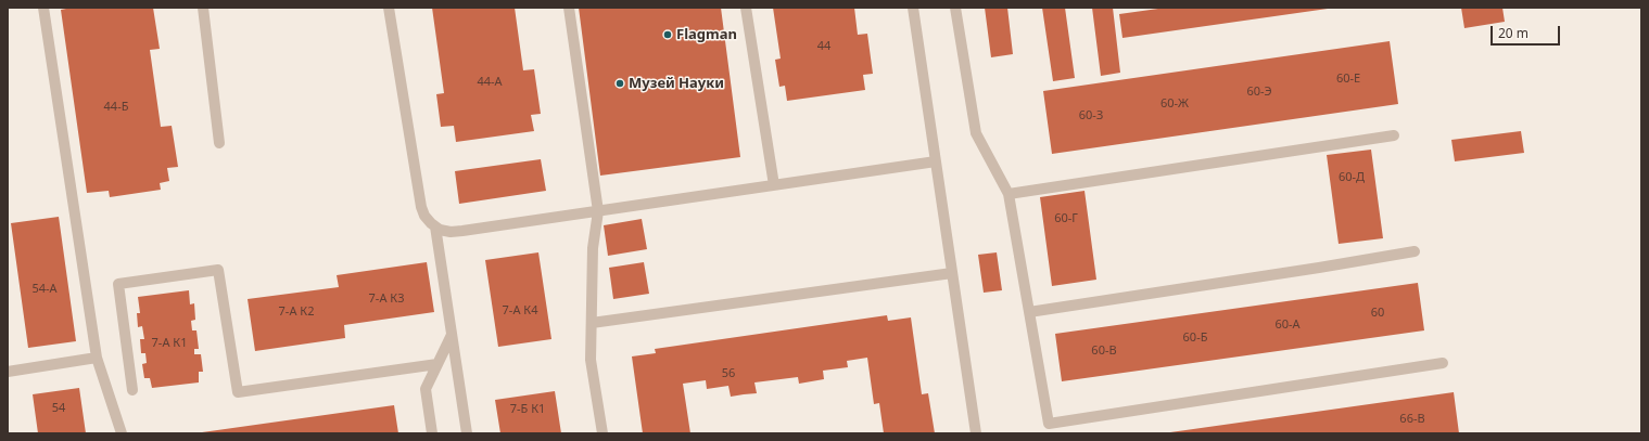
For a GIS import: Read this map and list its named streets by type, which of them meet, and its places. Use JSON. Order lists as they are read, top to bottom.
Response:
{
  "places": ["Flagman", "Музей Науки"],
  "house_numbers": [
    "44",
    "60-Е",
    "44-А",
    "60-Э",
    "60-Ж",
    "44-Б",
    "60-З",
    "60-Д",
    "60-Г",
    "54-А",
    "7-А К3",
    "7-А К4",
    "7-А К2",
    "60",
    "60-А",
    "60-Б",
    "7-А К1",
    "60-В",
    "56",
    "54",
    "7-Б К1",
    "66-В"
  ],
  "scale_bar": "20 m"
}
